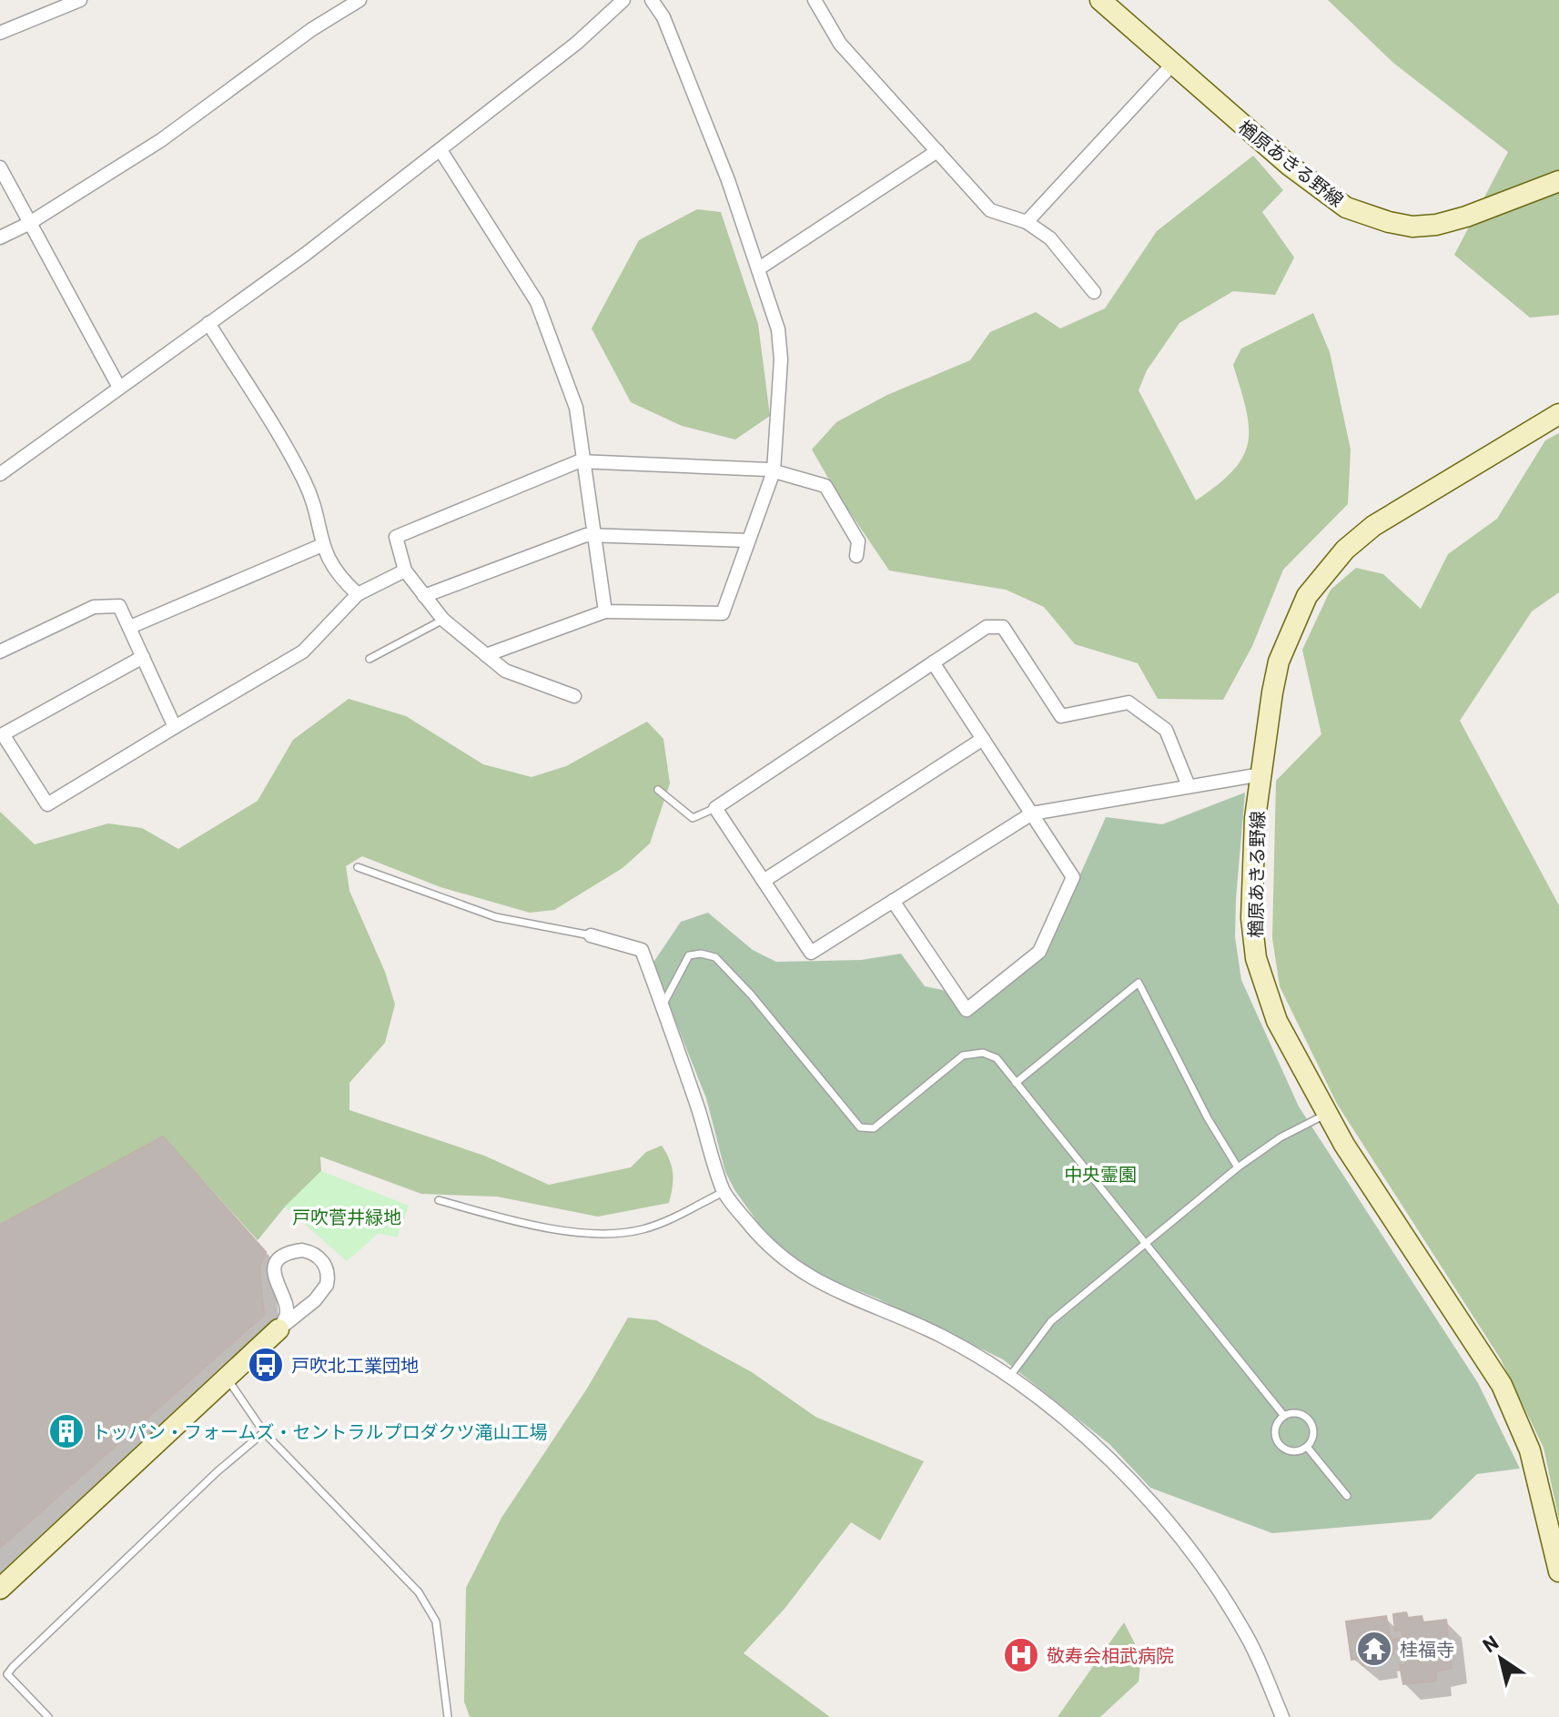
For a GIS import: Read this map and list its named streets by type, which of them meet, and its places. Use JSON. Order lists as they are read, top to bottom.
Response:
{
  "streets": {
    "main road": ["楢原あきる野線"]
  },
  "parks": ["中央霊園", "戸吹菅井緑地"],
  "places": {
    "bus stop": ["戸吹北工業団地"],
    "building": ["トッパン・フォームズ・セントラルプロダクツ滝山工場"],
    "temple": ["桂福寺"],
    "hospital": ["敬寿会相武病院"]
  },
  "north": "top left"
}
